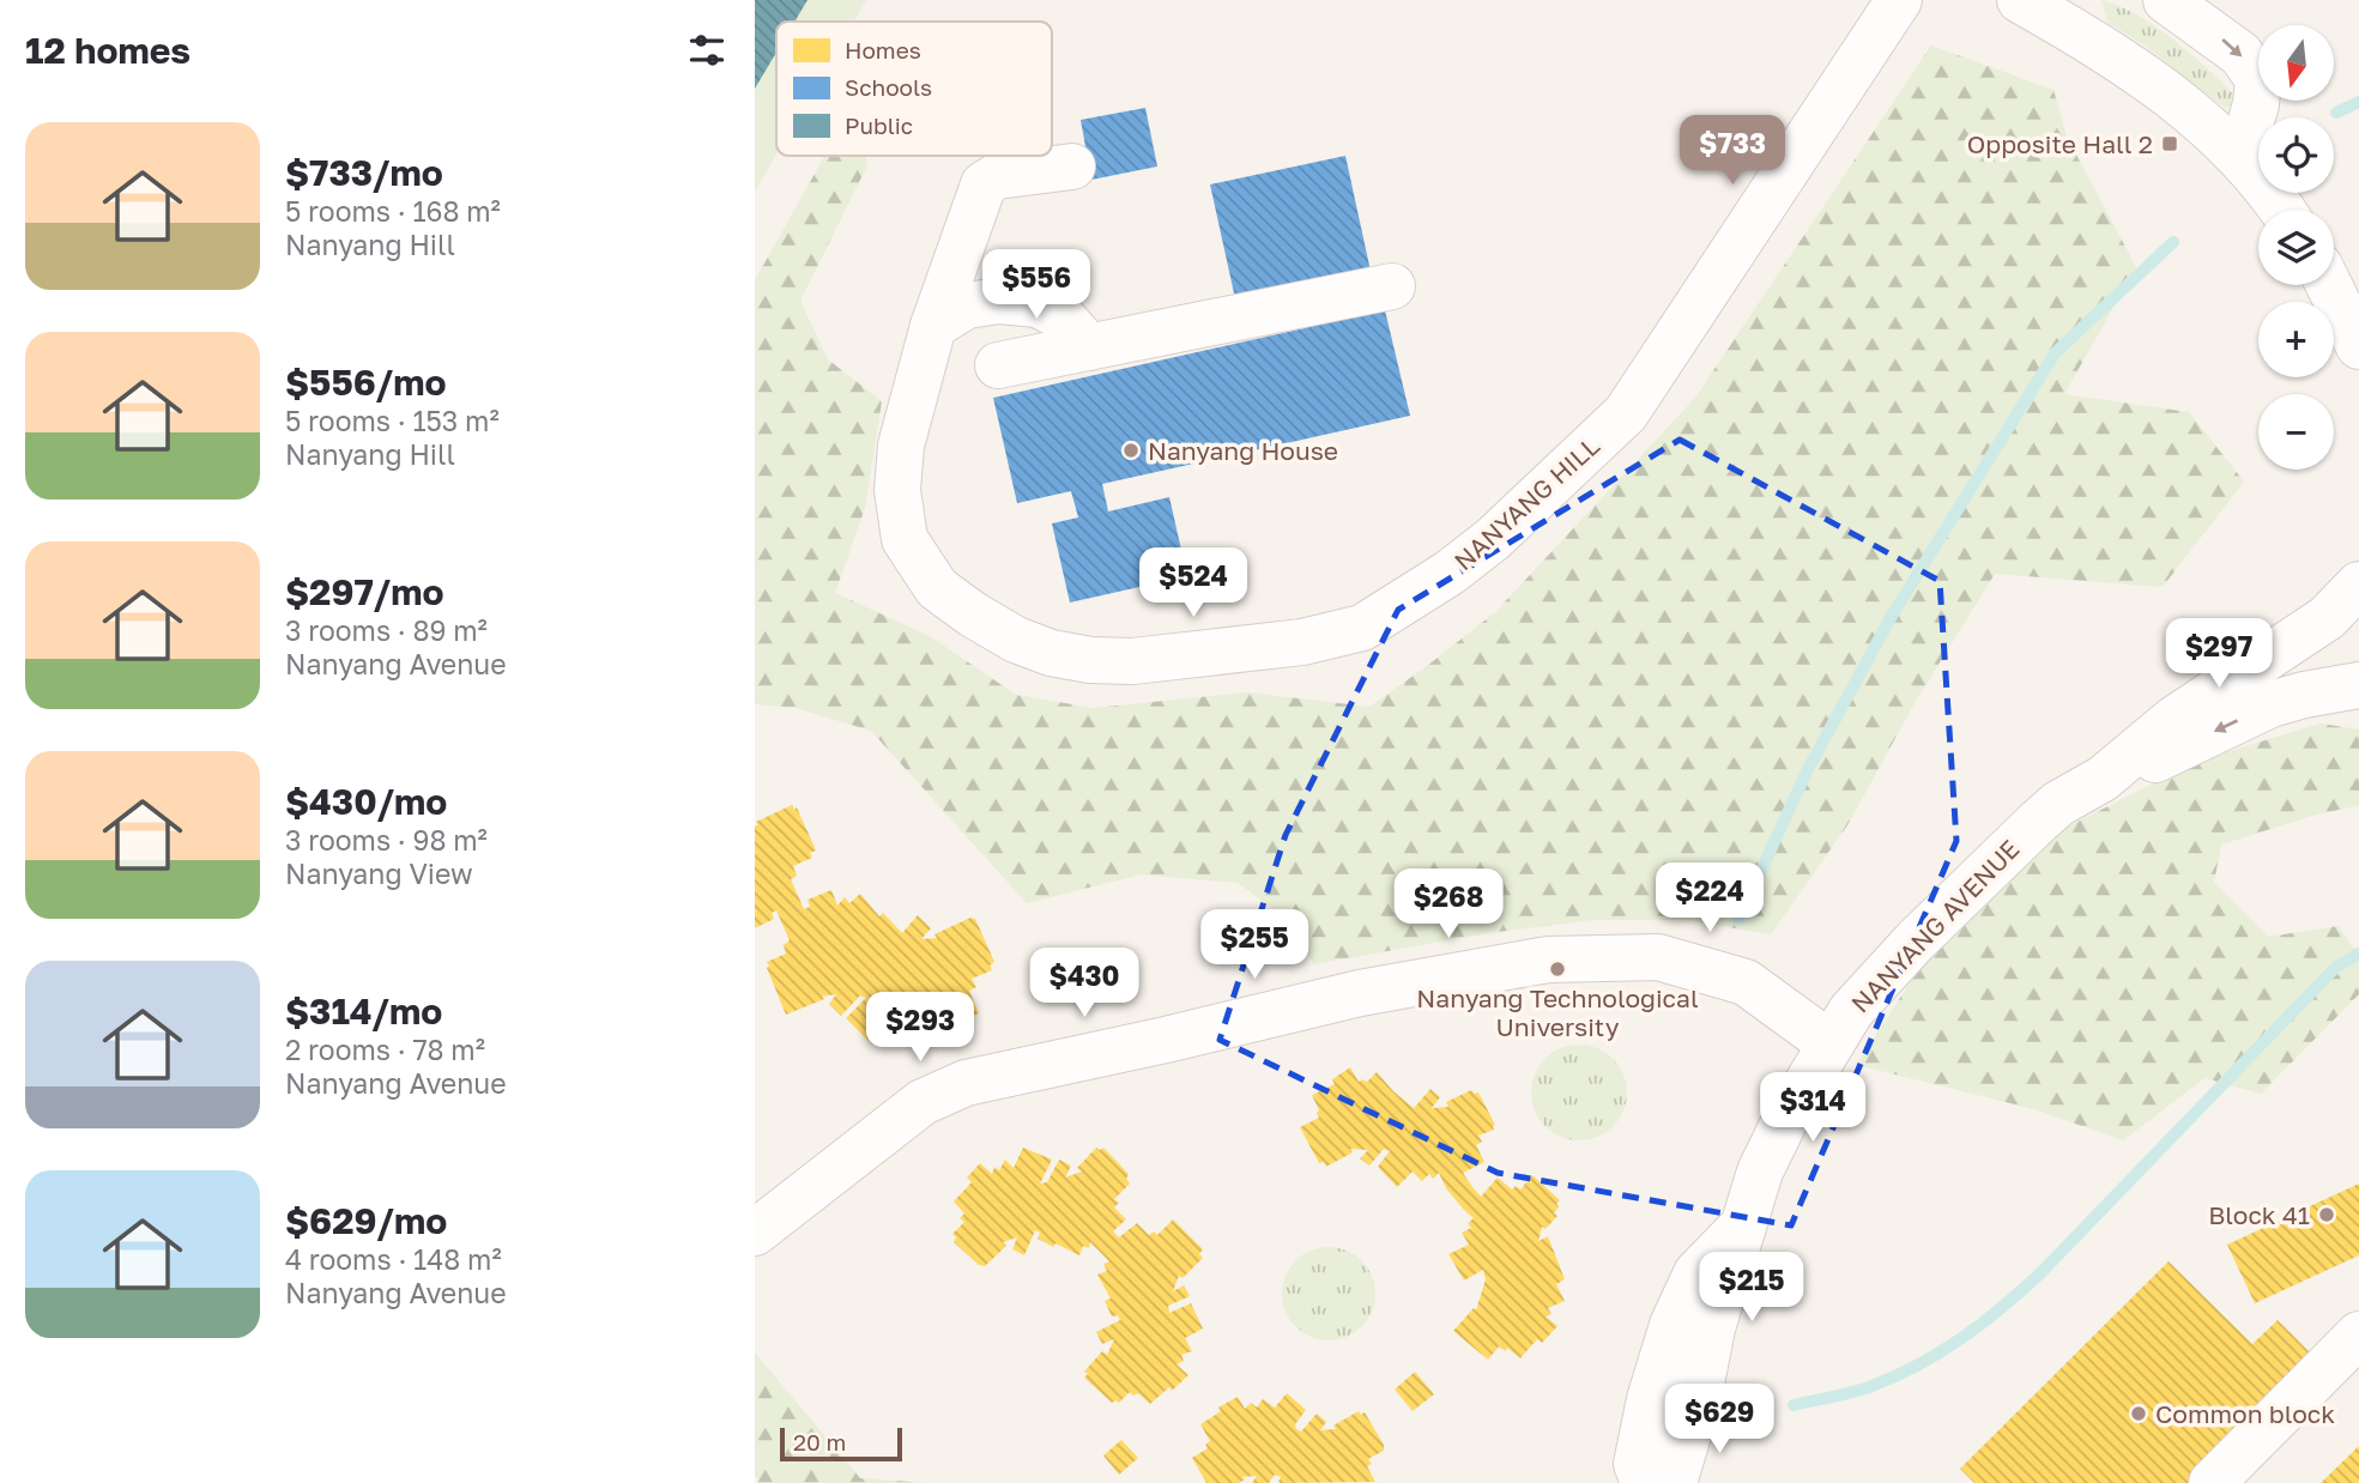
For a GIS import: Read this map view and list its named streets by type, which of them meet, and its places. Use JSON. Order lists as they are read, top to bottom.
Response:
{
  "streets": {
    "street": ["NANYANG HILL", "NANYANG AVENUE"]
  },
  "places": {
    "transit": ["Opposite Hall 2"],
    "other": [
      "Nanyang House",
      "Nanyang Technological University",
      "Block 41",
      "Common block"
    ]
  },
  "legend": ["Homes", "Schools", "Public"],
  "scale_bar": "20 m",
  "north": "bottom",
  "page": {
    "heading": "12 homes",
    "map_buttons": ["+", "−"],
    "list": [
      {
        "name": "$733/mo",
        "note": "5 rooms · 168 m² · Nanyang Hill"
      },
      {
        "name": "$556/mo",
        "note": "5 rooms · 153 m² · Nanyang Hill"
      },
      {
        "name": "$297/mo",
        "note": "3 rooms · 89 m² · Nanyang Avenue"
      },
      {
        "name": "$430/mo",
        "note": "3 rooms · 98 m² · Nanyang View"
      },
      {
        "name": "$314/mo",
        "note": "2 rooms · 78 m² · Nanyang Avenue"
      },
      {
        "name": "$629/mo",
        "note": "4 rooms · 148 m² · Nanyang Avenue"
      }
    ],
    "price": [
      "$733",
      "$556",
      "$524",
      "$297",
      "$224",
      "$268",
      "$255",
      "$430",
      "$293",
      "$314",
      "$215",
      "$629"
    ],
    "scale": "20 m"
  }
}
